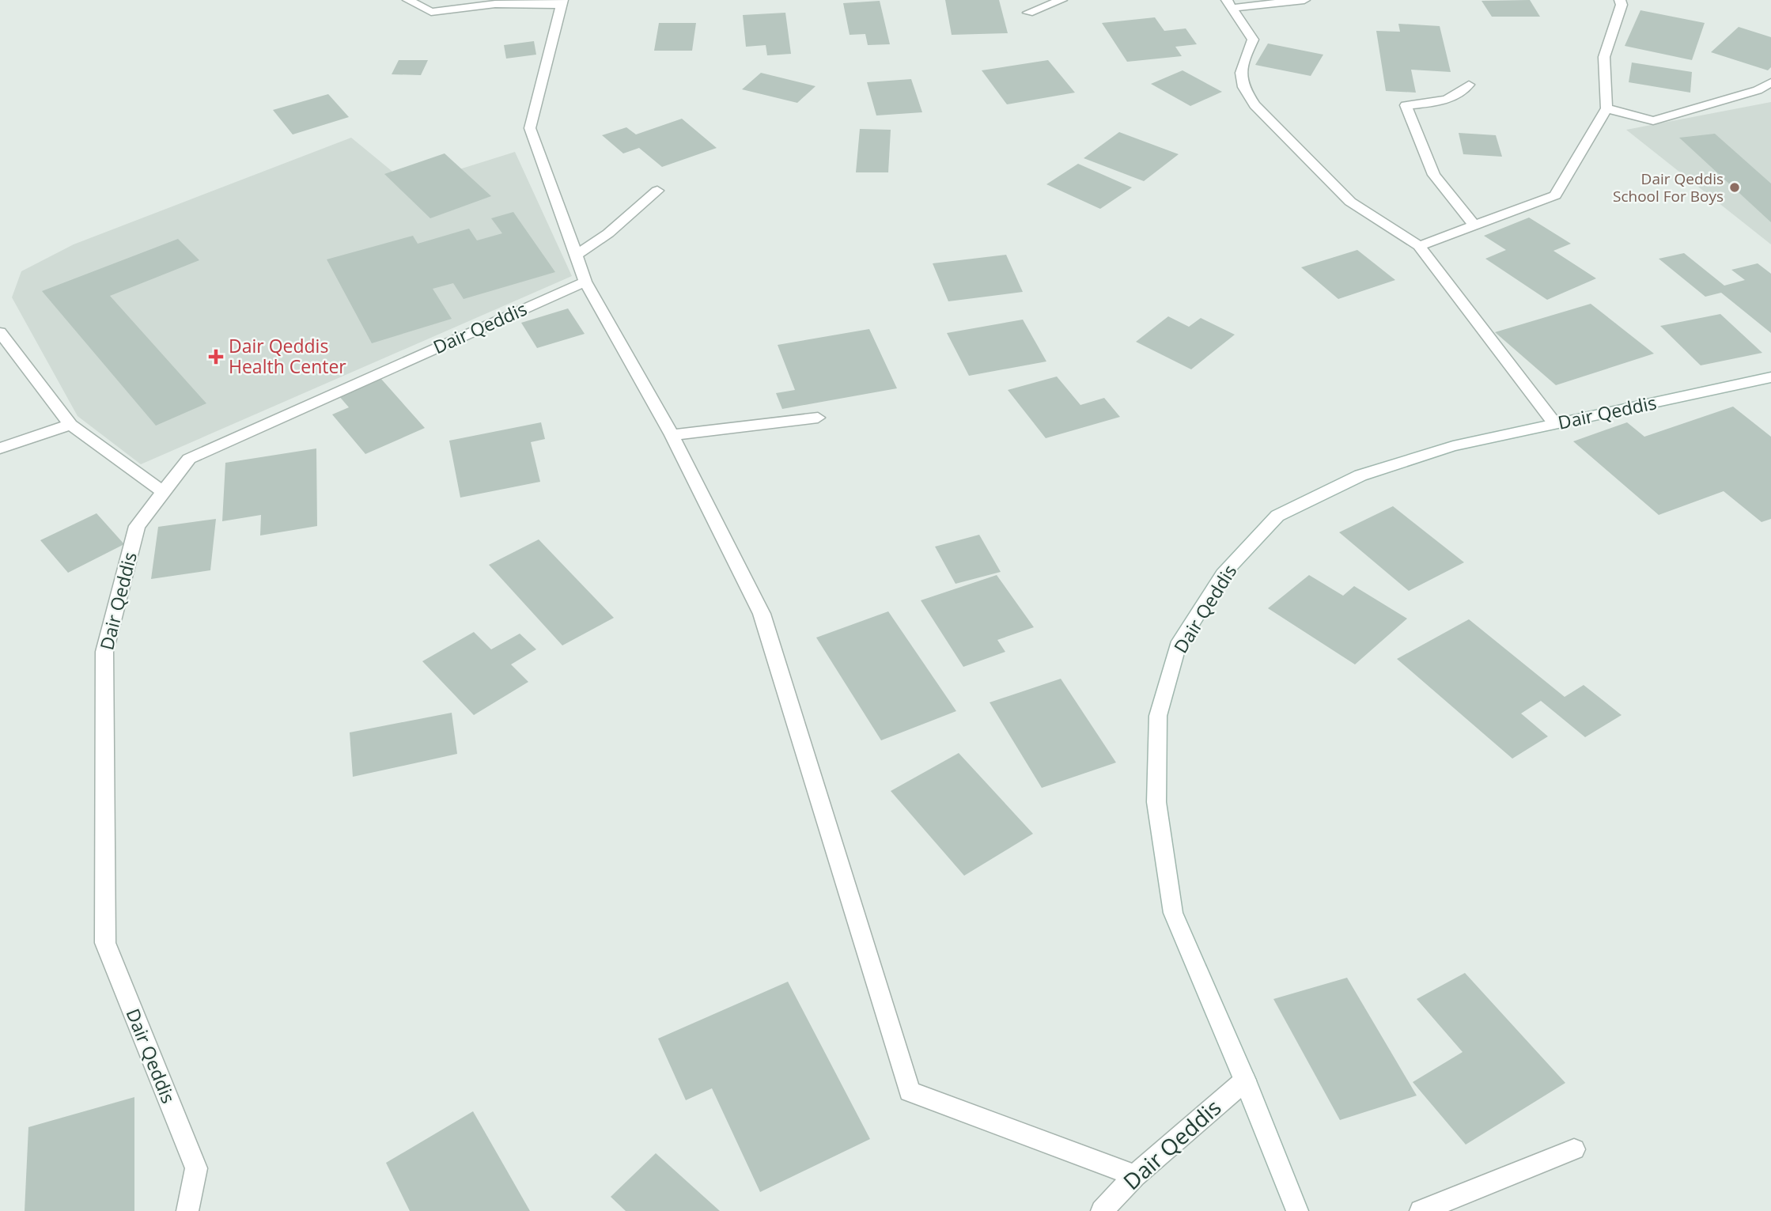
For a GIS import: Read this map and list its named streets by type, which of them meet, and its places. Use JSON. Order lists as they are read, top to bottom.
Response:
{
  "streets": {
    "street": ["Dair Qeddis"]
  },
  "places": {
    "other": ["Dair Qeddis School For Boys"],
    "health": ["Dair Qeddis Health Center"]
  }
}
